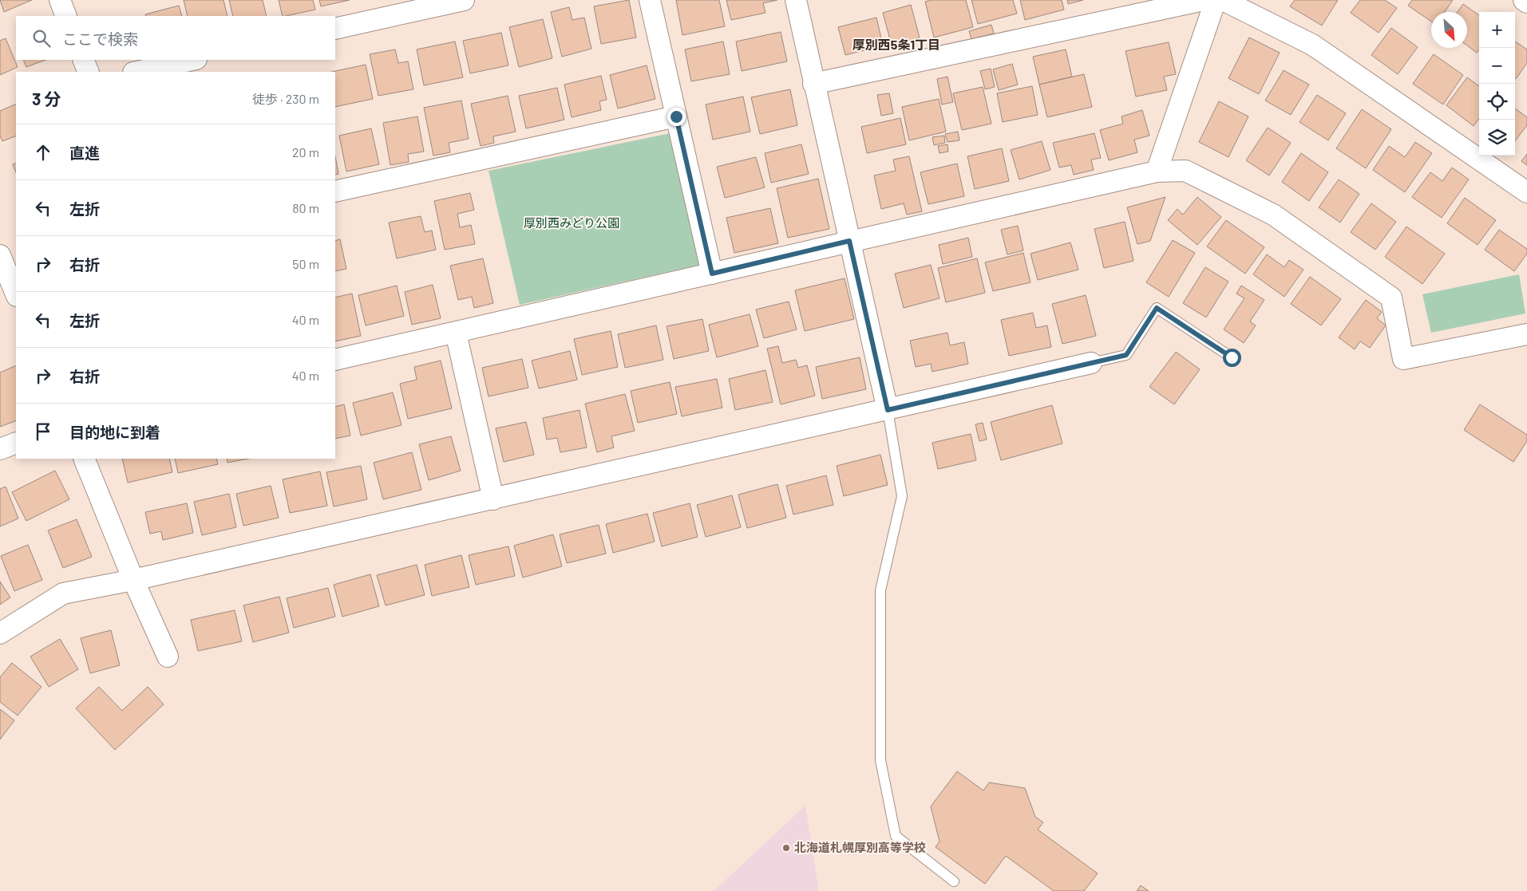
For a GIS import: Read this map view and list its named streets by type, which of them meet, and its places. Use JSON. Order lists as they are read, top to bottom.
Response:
{
  "districts": ["厚別西5条1丁目"],
  "parks": ["厚別西みどり公園"],
  "places": ["北海道札幌厚別高等学校"],
  "north": "bottom right",
  "page": {
    "map_buttons": ["+", "−"],
    "search": "ここで検索",
    "heading": ["3 分", "徒歩 · 230 m"],
    "list": [
      ["直進", "20 m"],
      ["左折", "80 m"],
      ["右折", "50 m"],
      ["左折", "40 m"],
      ["右折", "40 m"],
      "目的地に到着"
    ]
  }
}
